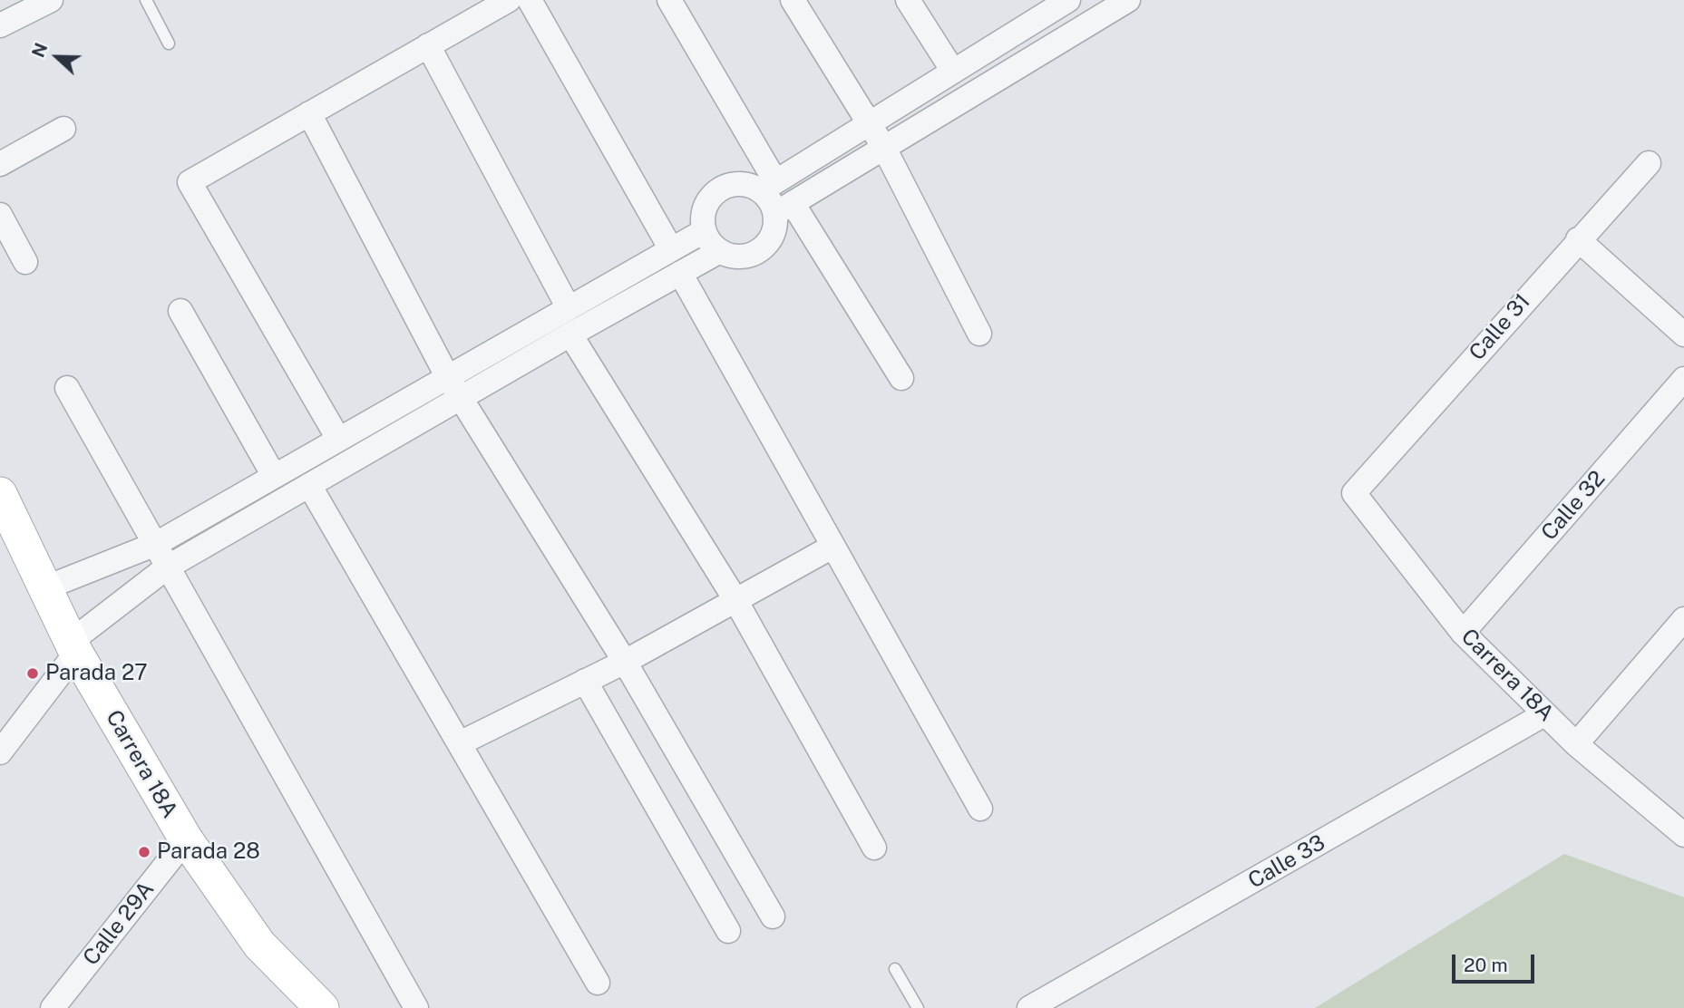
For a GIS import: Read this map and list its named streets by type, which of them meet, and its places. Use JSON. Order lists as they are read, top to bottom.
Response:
{
  "streets": {
    "main road": ["Carrera 18A"],
    "street": [
      "Calle 31",
      "Calle 32",
      "Calle 33",
      "Calle 29A"
    ]
  },
  "crossings": [
    ["Calle 31", "Carrera 18A"],
    ["Calle 32", "Carrera 18A"],
    ["Carrera 18A", "Calle 33"],
    ["Carrera 18A", "Calle 29A"]
  ],
  "places": ["Parada 27", "Parada 28"],
  "scale_bar": "20 m",
  "north": "left"
}
